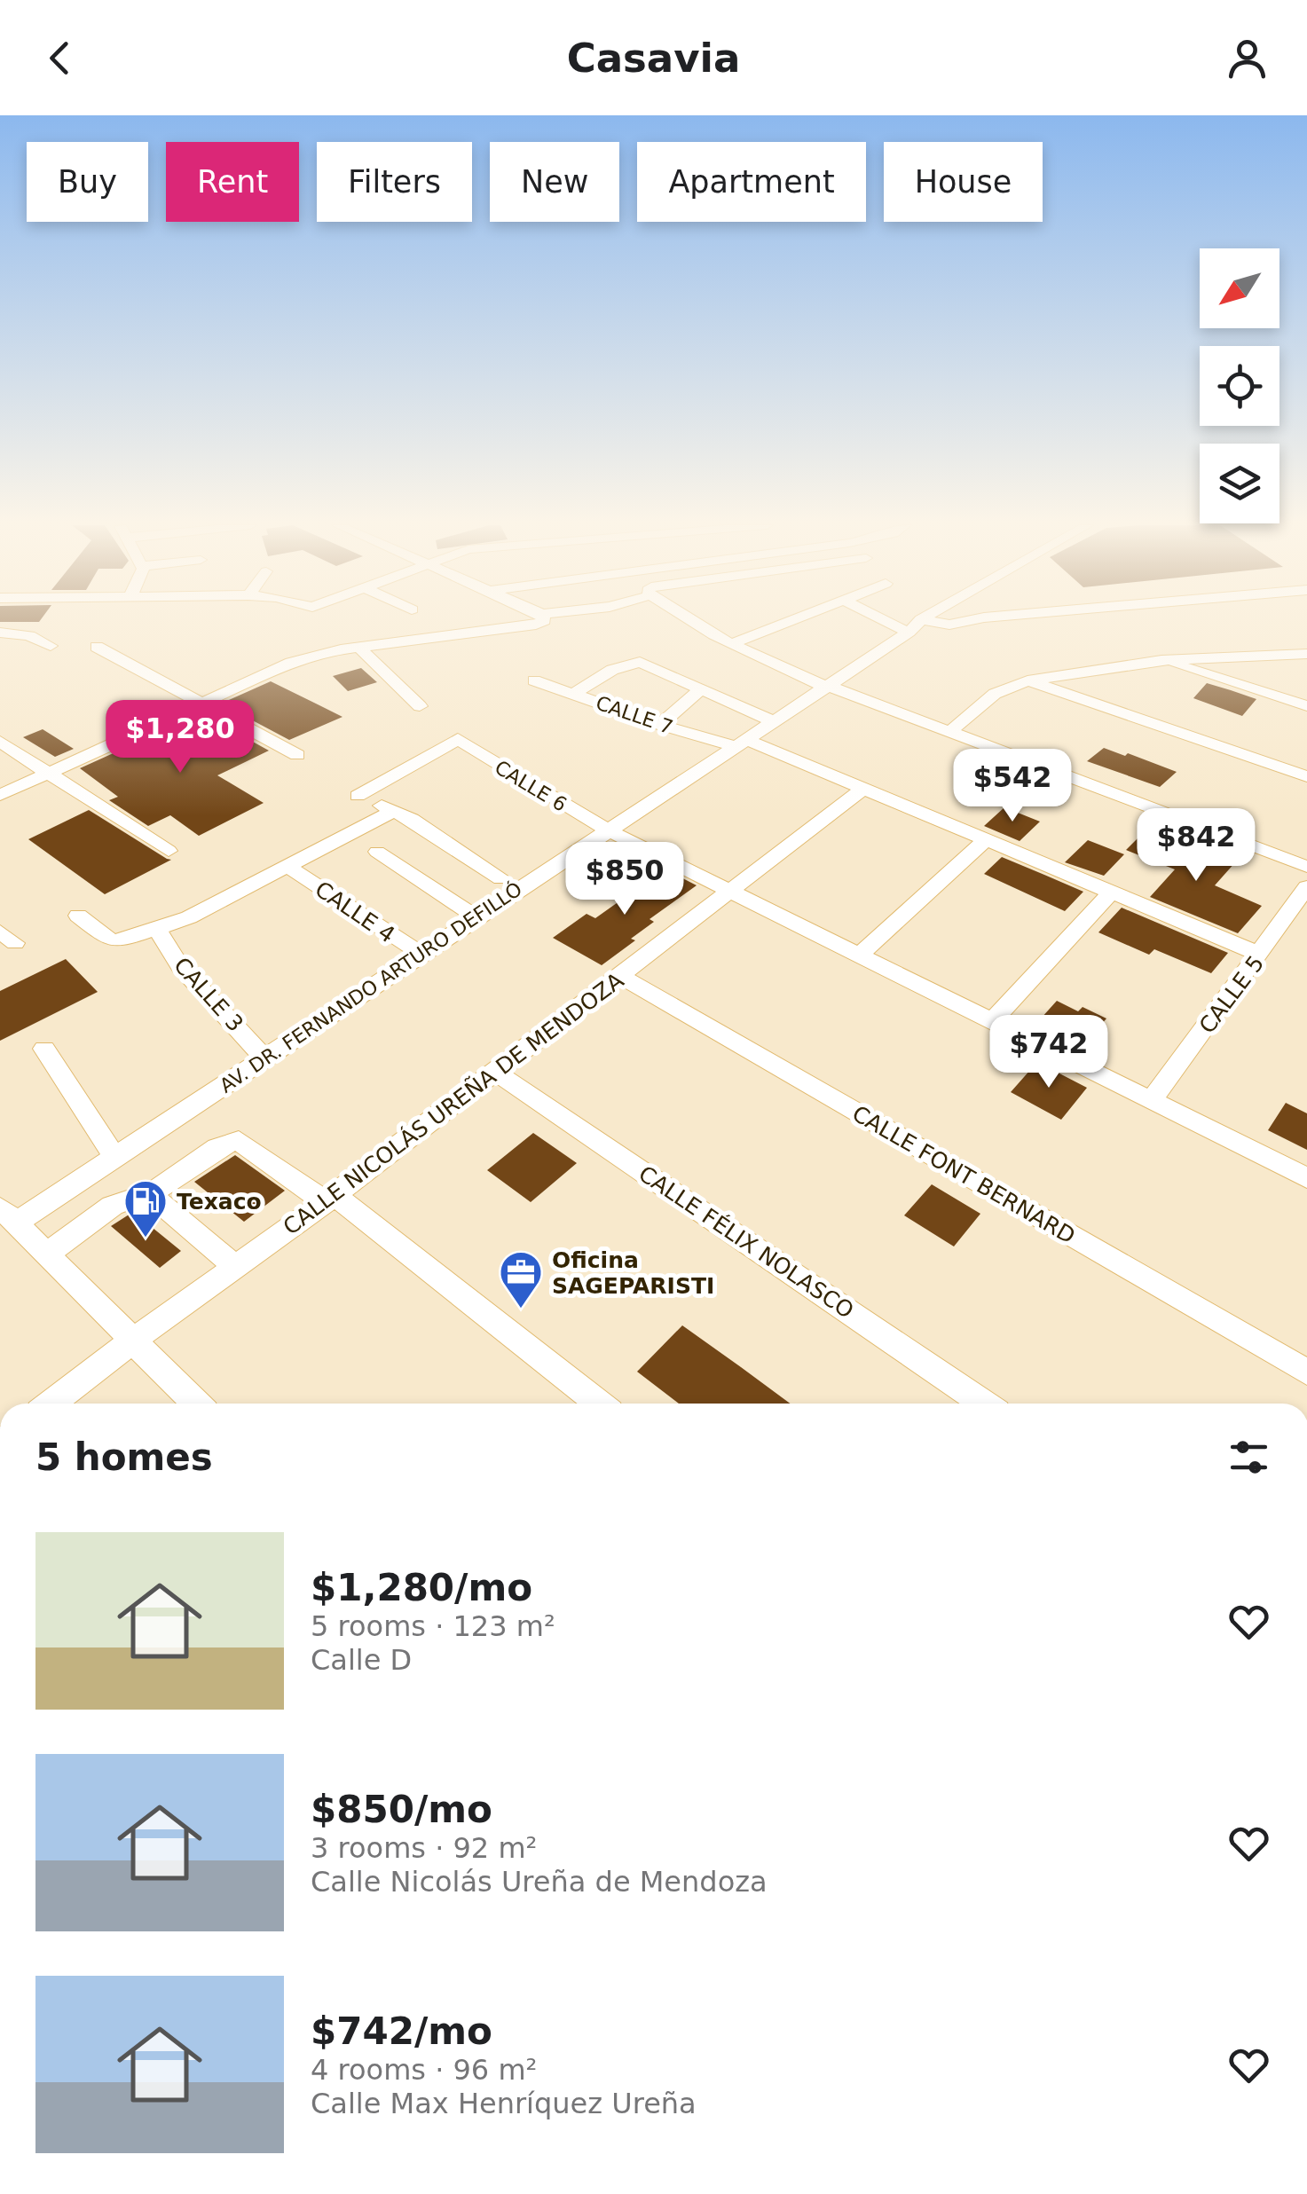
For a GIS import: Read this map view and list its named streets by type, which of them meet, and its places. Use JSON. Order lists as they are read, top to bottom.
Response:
{
  "streets": {
    "street": [
      "CALLE 7",
      "CALLE 6",
      "CALLE 4",
      "AV. DR. FERNANDO ARTURO DEFILLÓ",
      "CALLE 3",
      "CALLE 5",
      "CALLE NICOLÁS UREÑA DE MENDOZA",
      "CALLE FONT BERNARD",
      "CALLE FÉLIX NOLASCO"
    ]
  },
  "crossings": [
    ["CALLE 7", "AV. DR. FERNANDO ARTURO DEFILLÓ"],
    ["CALLE 7", "CALLE 5"],
    ["CALLE 7", "CALLE NICOLÁS UREÑA DE MENDOZA"],
    ["CALLE 6", "AV. DR. FERNANDO ARTURO DEFILLÓ"],
    ["CALLE 6", "CALLE 5"],
    ["CALLE 6", "CALLE NICOLÁS UREÑA DE MENDOZA"],
    ["CALLE 4", "AV. DR. FERNANDO ARTURO DEFILLÓ"],
    ["AV. DR. FERNANDO ARTURO DEFILLÓ", "CALLE 3"],
    ["CALLE NICOLÁS UREÑA DE MENDOZA", "CALLE FONT BERNARD"],
    ["CALLE NICOLÁS UREÑA DE MENDOZA", "CALLE FÉLIX NOLASCO"]
  ],
  "places": {
    "fuel station": ["Texaco"],
    "office": ["Oficina SAGEPARISTI"]
  },
  "north": "bottom left",
  "page": {
    "header": "Casavia",
    "chip": [
      "Buy",
      "Rent",
      "Filters",
      "New",
      "Apartment",
      "House"
    ],
    "price": [
      "$1,280",
      "$542",
      "$842",
      "$850",
      "$742"
    ],
    "heading": "5 homes",
    "list": [
      {
        "name": "$1,280/mo",
        "note": "5 rooms · 123 m² · Calle D"
      },
      {
        "name": "$850/mo",
        "note": "3 rooms · 92 m² · Calle Nicolás Ureña de Mendoza"
      },
      {
        "name": "$742/mo",
        "note": "4 rooms · 96 m² · Calle Max Henríquez Ureña"
      }
    ]
  }
}
